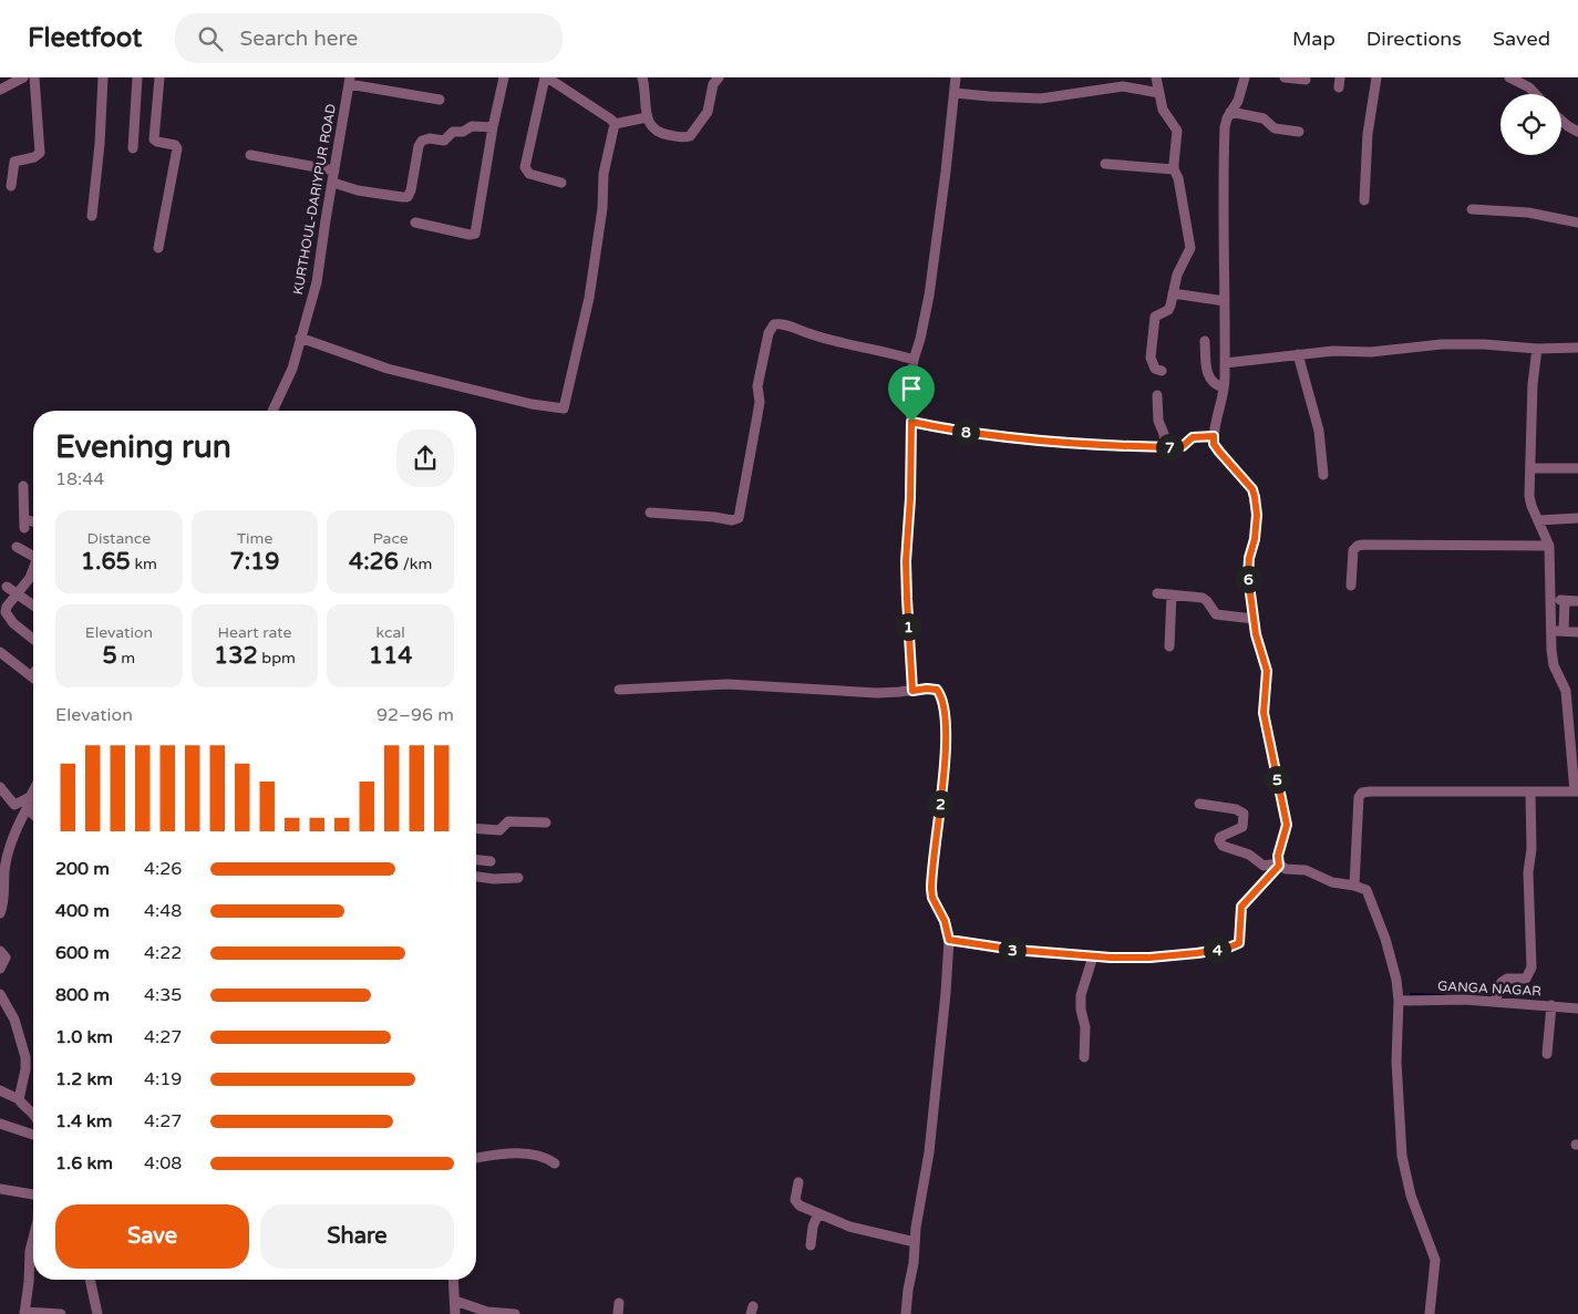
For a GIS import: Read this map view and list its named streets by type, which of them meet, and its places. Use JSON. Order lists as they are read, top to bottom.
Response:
{
  "streets": {
    "street": ["KURTHOUL-DARIYPUR ROAD", "GANGA NAGAR"]
  },
  "page": {
    "header": "Fleetfoot",
    "search": "Search here",
    "nav": ["Map", "Directions", "Saved"],
    "heading": ["Evening run", "18:44"],
    "pins": [
      "8",
      "7",
      "6",
      "1",
      "5",
      "2",
      "3",
      "4"
    ],
    "stats": [
      ["Distance", "1.65 km"],
      ["Time", "7:19"],
      ["Pace", "4:26 /km"],
      ["Elevation", "5 m"],
      ["Heart rate", "132 bpm"],
      ["kcal", "114"]
    ],
    "chart": ["Elevation", "92–96 m"],
    "list": [
      {
        "name": "200 m",
        "note": "4:26"
      },
      {
        "name": "400 m",
        "note": "4:48"
      },
      {
        "name": "600 m",
        "note": "4:22"
      },
      {
        "name": "800 m",
        "note": "4:35"
      },
      {
        "name": "1.0 km",
        "note": "4:27"
      },
      {
        "name": "1.2 km",
        "note": "4:19"
      },
      {
        "name": "1.4 km",
        "note": "4:27"
      },
      {
        "name": "1.6 km",
        "note": "4:08"
      }
    ],
    "buttons": ["Save", "Share"]
  }
}
